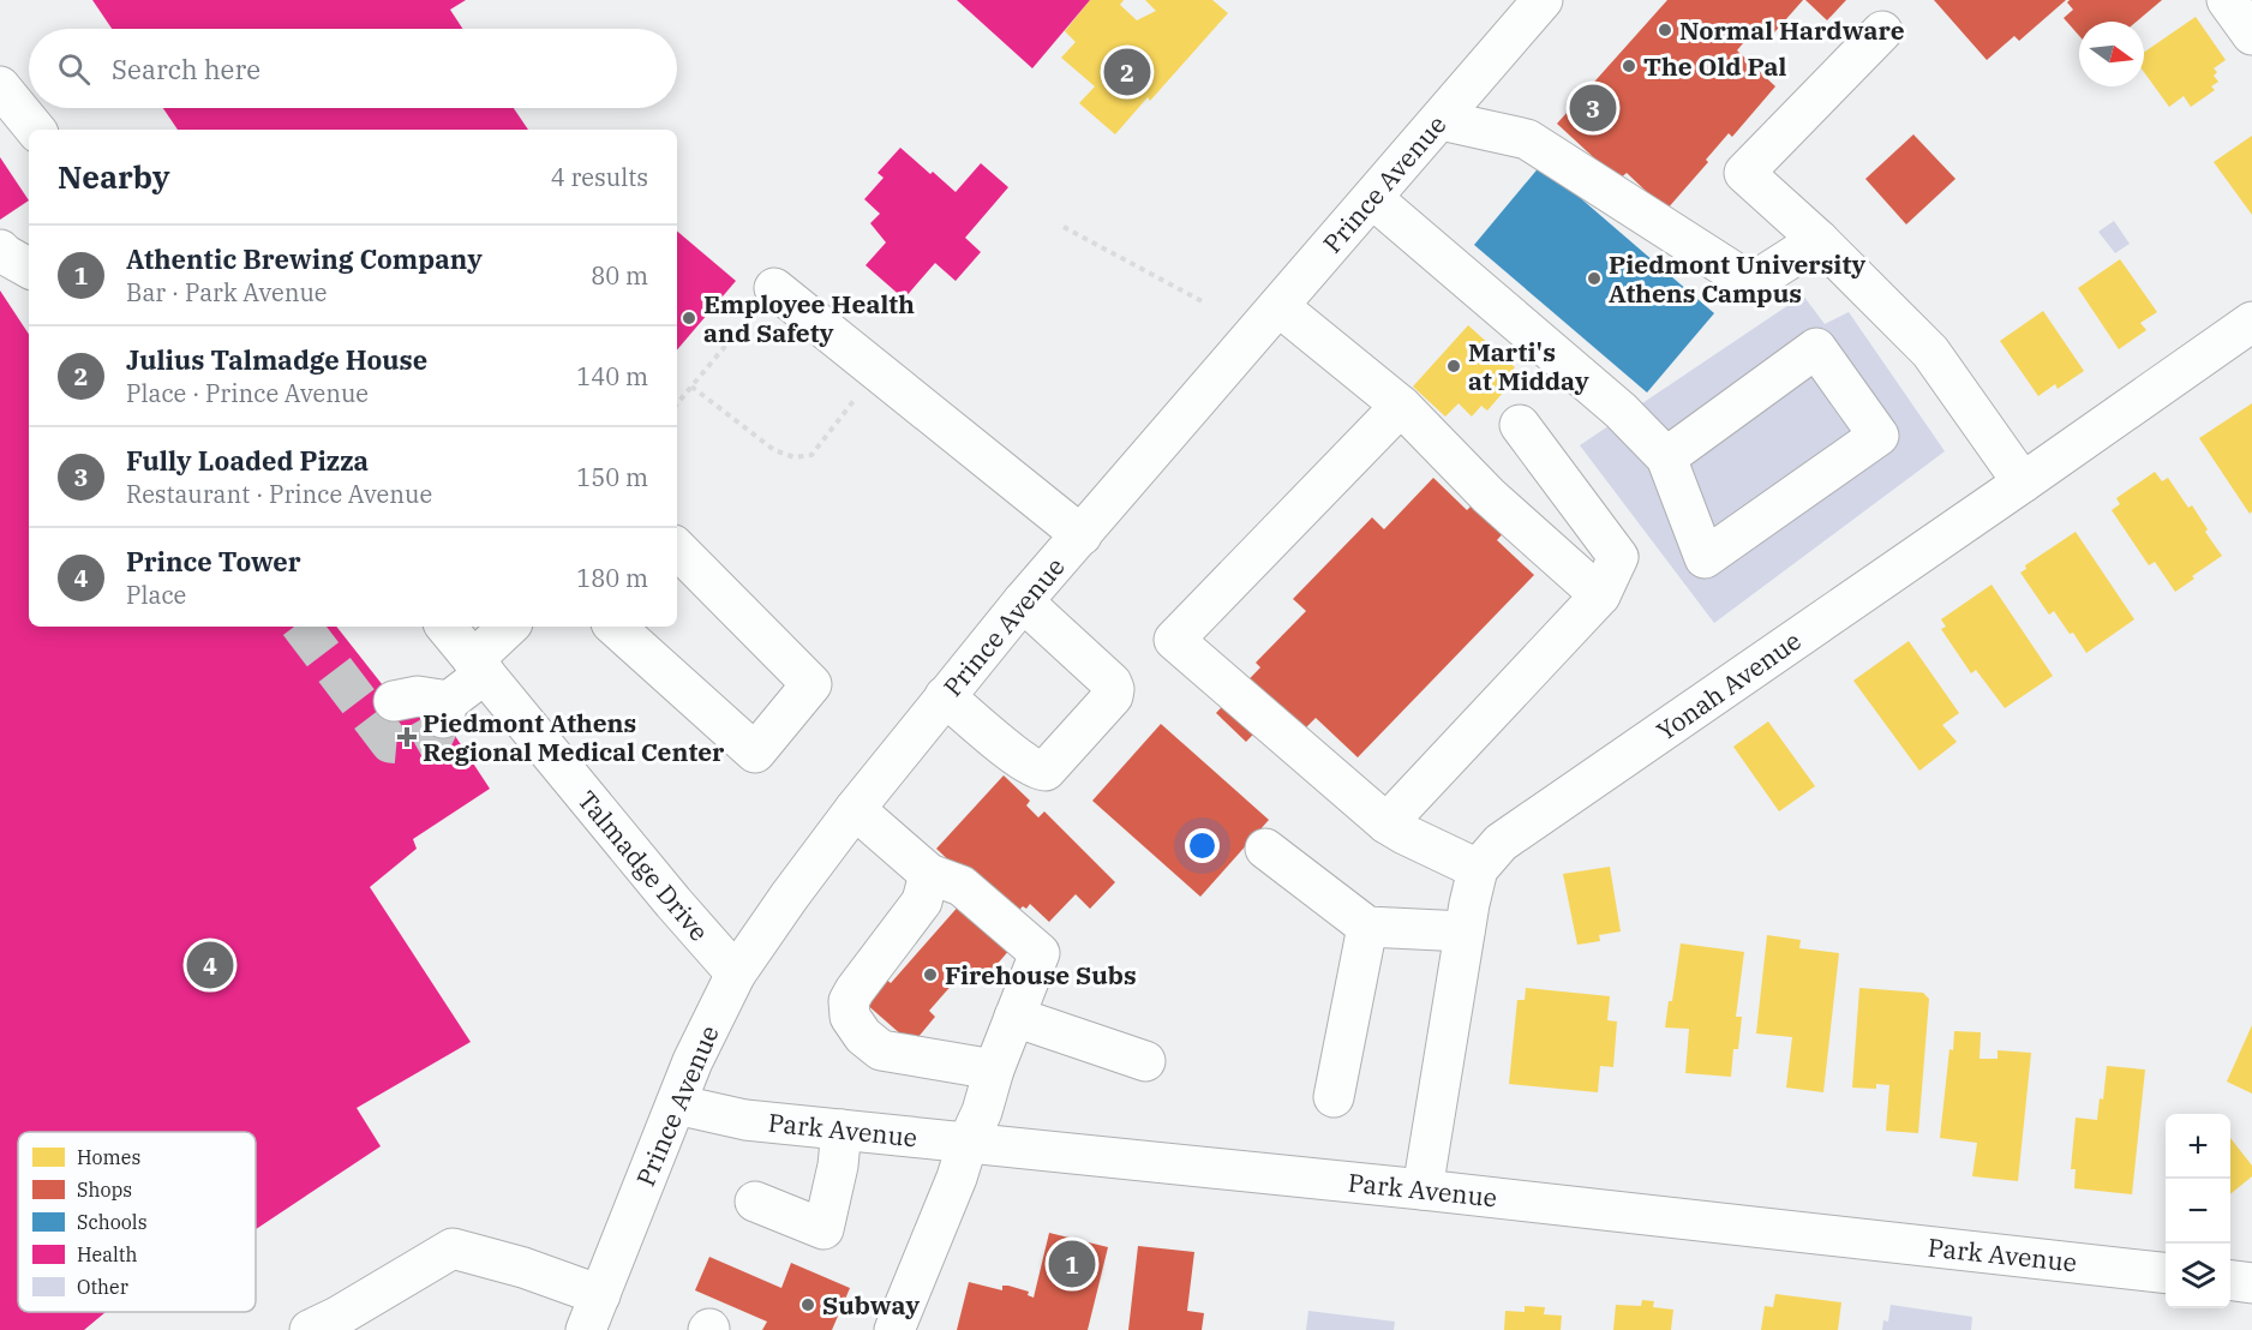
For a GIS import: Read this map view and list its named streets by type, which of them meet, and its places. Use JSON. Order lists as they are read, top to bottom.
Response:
{
  "streets": {
    "street": [
      "Prince Avenue",
      "Yonah Avenue",
      "Talmadge Drive",
      "Park Avenue"
    ]
  },
  "crossings": [
    ["Prince Avenue", "Talmadge Drive"],
    ["Prince Avenue", "Park Avenue"],
    ["Yonah Avenue", "Park Avenue"]
  ],
  "places": {
    "other": [
      "Normal Hardware",
      "The Old Pal",
      "Piedmont University Athens Campus",
      "Employee Health and Safety",
      "Marti's at Midday",
      "Firehouse Subs",
      "Subway"
    ],
    "health": ["Piedmont Athens Regional Medical Center"]
  },
  "legend": [
    "Homes",
    "Shops",
    "Schools",
    "Health",
    "Other"
  ],
  "north": "right",
  "page": {
    "search": "Search here",
    "pins": [
      "2",
      "3",
      "4",
      "1"
    ],
    "heading": ["Nearby", "4 results"],
    "list": [
      {
        "mark": "1",
        "name": "Athentic Brewing Company",
        "note": "Bar · Park Avenue",
        "value": "80 m"
      },
      {
        "mark": "2",
        "name": "Julius Talmadge House",
        "note": "Place · Prince Avenue",
        "value": "140 m"
      },
      {
        "mark": "3",
        "name": "Fully Loaded Pizza",
        "note": "Restaurant · Prince Avenue",
        "value": "150 m"
      },
      {
        "mark": "4",
        "name": "Prince Tower",
        "note": "Place",
        "value": "180 m"
      }
    ],
    "map_buttons": ["+", "−"]
  }
}
